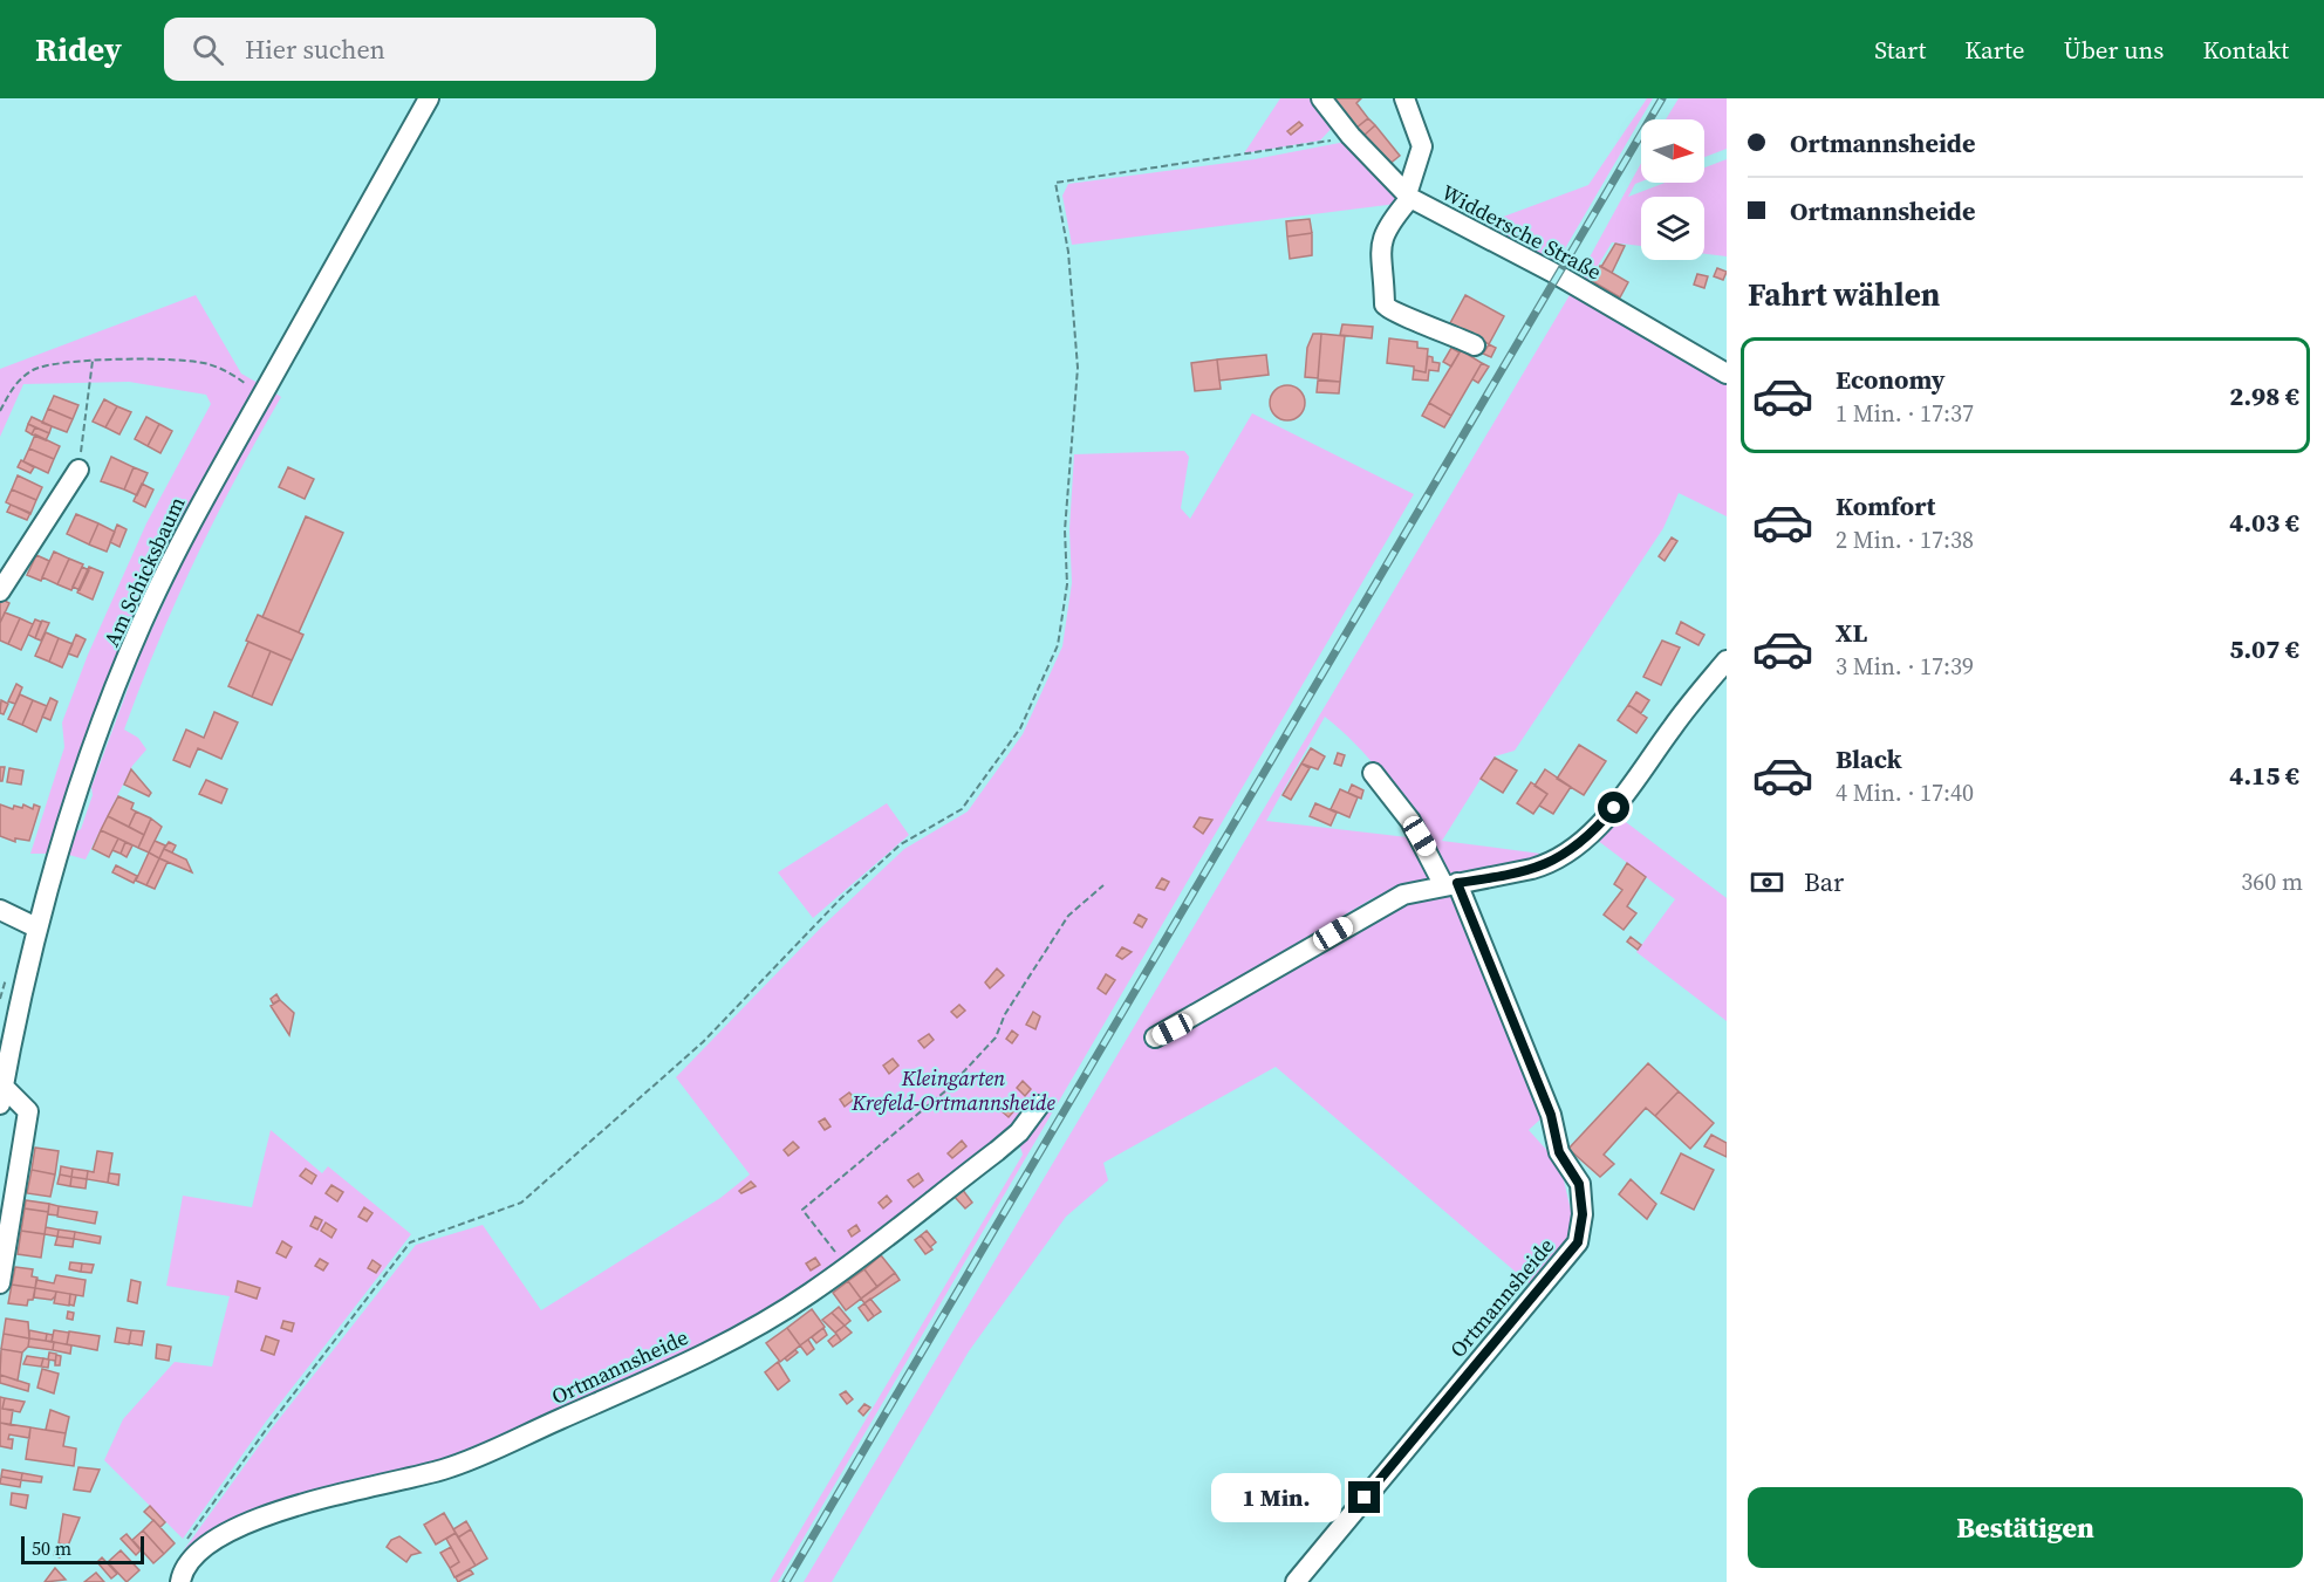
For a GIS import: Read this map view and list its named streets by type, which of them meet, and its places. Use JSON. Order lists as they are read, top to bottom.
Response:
{
  "streets": {
    "street": ["Widdersche Straße", "Am Schicksbaum", "Ortmannsheide"]
  },
  "parks": ["Kleingarten Krefeld-Ortmannsheide"],
  "scale_bar": "50 m",
  "north": "right",
  "page": {
    "header": "Ridey",
    "search": "Hier suchen",
    "nav": [
      "Start",
      "Karte",
      "Über uns",
      "Kontakt"
    ],
    "banner": ["Ortmannsheide", "Ortmannsheide"],
    "heading": "Fahrt wählen",
    "list": [
      {
        "name": "Economy",
        "note": "1 Min. · 17:37",
        "value": "2.98 €"
      },
      {
        "name": "Komfort",
        "note": "2 Min. · 17:38",
        "value": "4.03 €"
      },
      {
        "name": "XL",
        "note": "3 Min. · 17:39",
        "value": "5.07 €"
      },
      {
        "name": "Black",
        "note": "4 Min. · 17:40",
        "value": "4.15 €"
      }
    ],
    "pay": ["Bar", "360 m"],
    "bubble": "1 Min.",
    "buttons": "Bestätigen",
    "scale": "50 m"
  }
}
